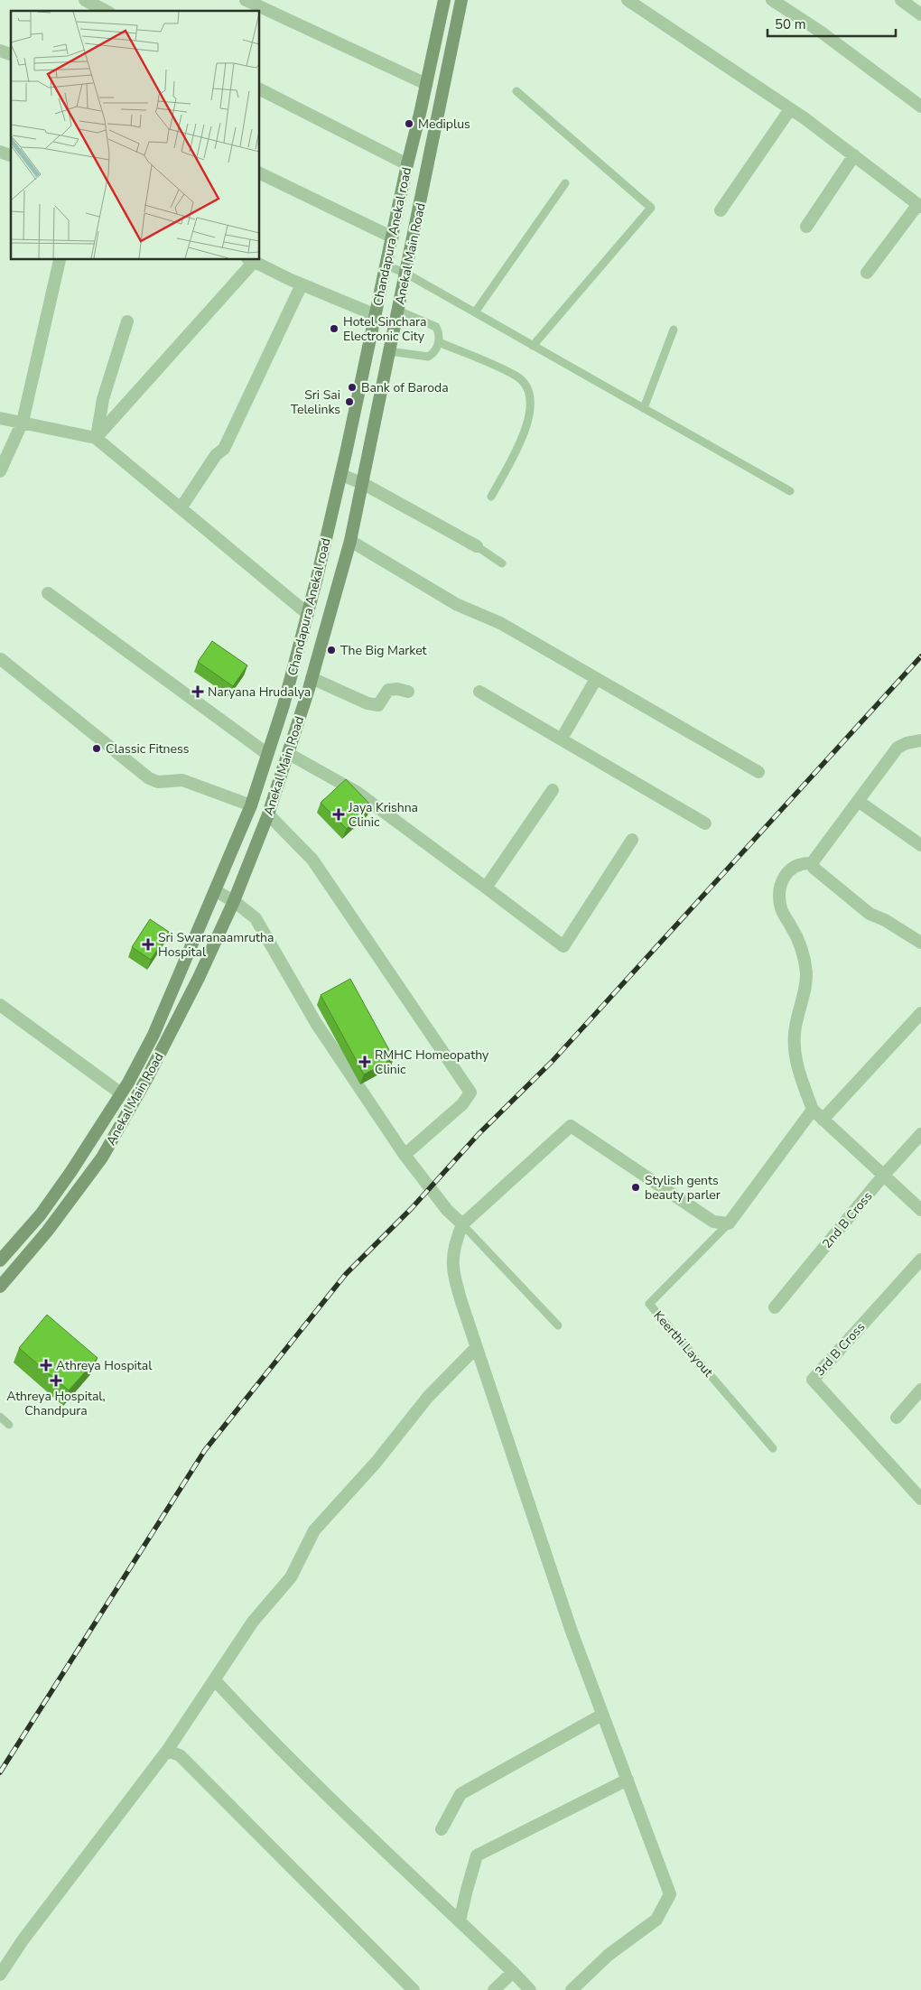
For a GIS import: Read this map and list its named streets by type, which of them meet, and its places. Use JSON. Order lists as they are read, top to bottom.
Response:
{
  "streets": {
    "main road": ["Chandapura Anekal road", "Anekal Main Road"],
    "street": ["2nd B Cross", "Keerthi Layout", "3rd B Cross"]
  },
  "places": {
    "other": [
      "Mediplus",
      "Hotel Sinchara Electronic City",
      "Bank of Baroda",
      "Sri Sai Telelinks",
      "The Big Market",
      "Classic Fitness",
      "Stylish gents beauty parler"
    ],
    "health": [
      "Naryana Hrudalya",
      "Jaya Krishna Clinic",
      "Sri Swaranaamrutha Hospital",
      "RMHC Homeopathy Clinic",
      "Athreya Hospital",
      "Athreya Hospital, Chandpura"
    ]
  },
  "scale_bar": "50 m"
}
